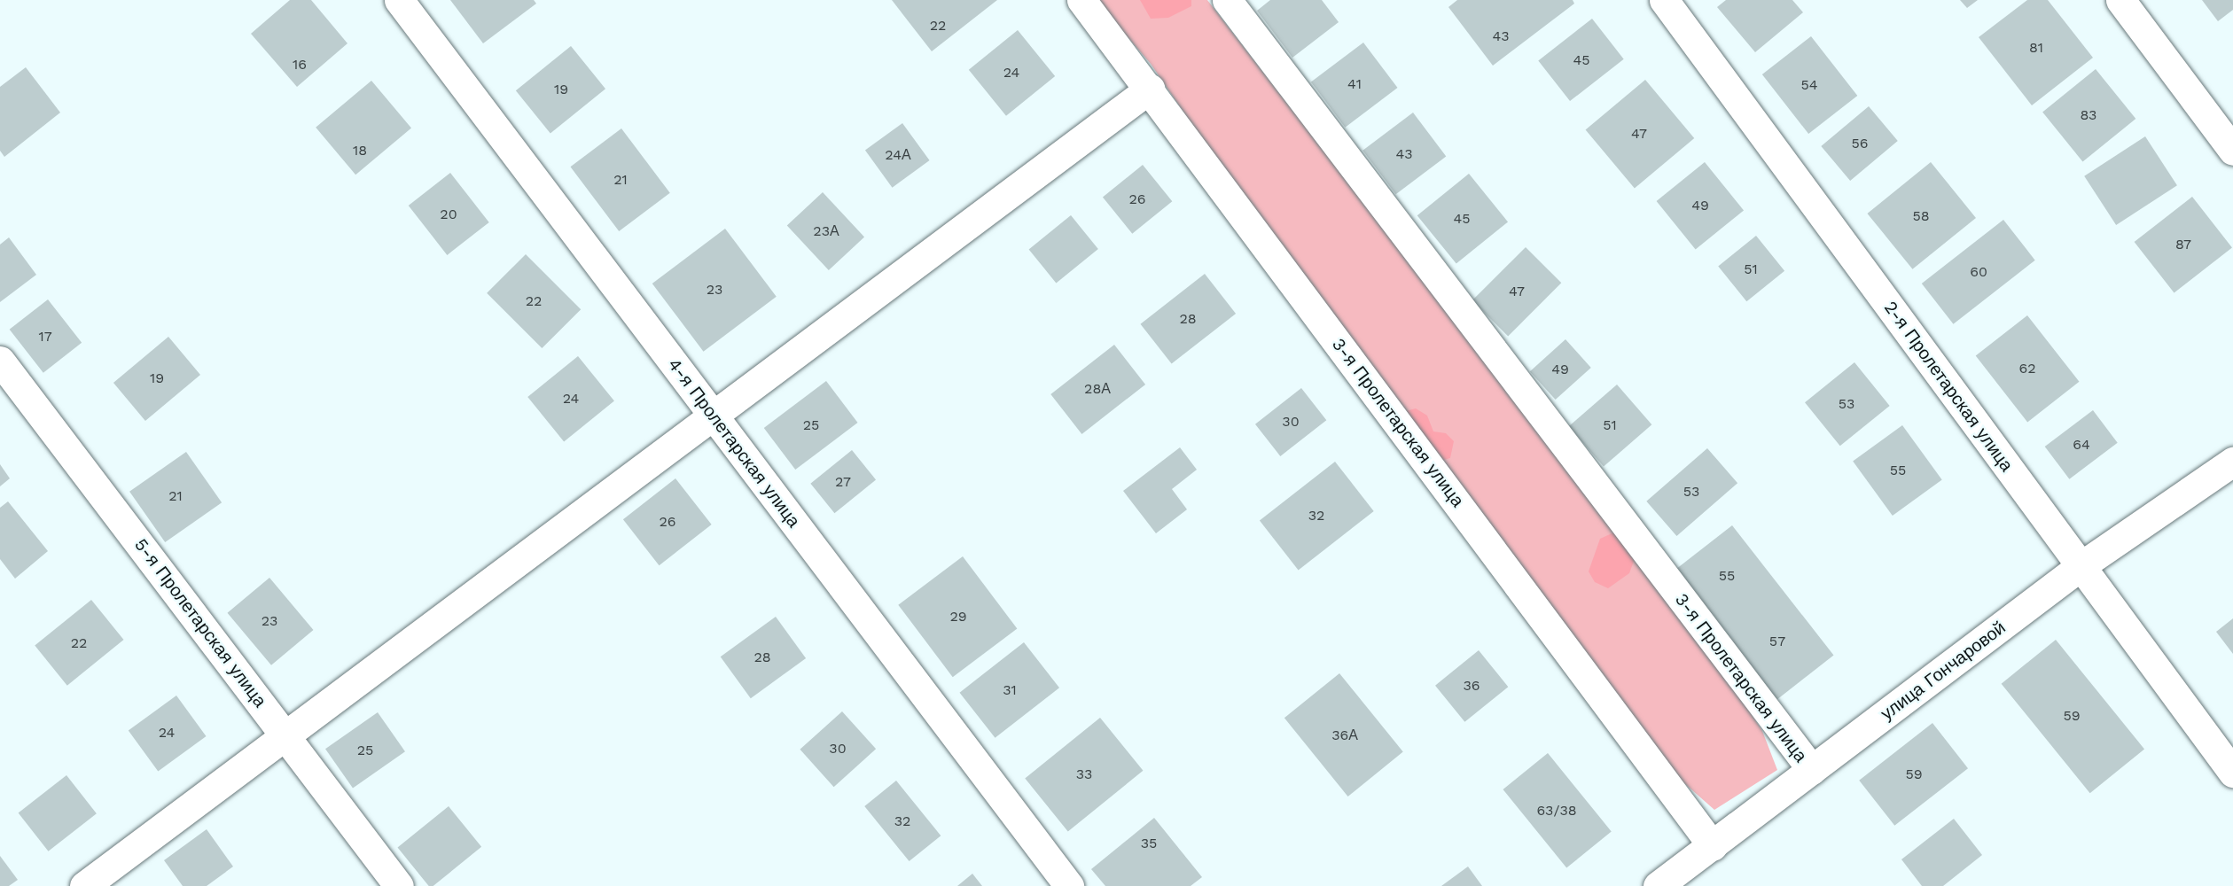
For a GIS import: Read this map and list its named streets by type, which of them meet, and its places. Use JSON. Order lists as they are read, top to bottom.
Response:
{
  "streets": {
    "street": [
      "2-я Пролетарская улица",
      "3-я Пролетарская улица",
      "4-я Пролетарская улица",
      "5-я Пролетарская улица",
      "улица Гончаровой"
    ]
  },
  "crossings": [
    ["2-я Пролетарская улица", "улица Гончаровой"],
    ["3-я Пролетарская улица", "улица Гончаровой"]
  ],
  "house_numbers": [
    "22",
    "43",
    "81",
    "45",
    "16",
    "24",
    "41",
    "54",
    "19",
    "83",
    "47",
    "56",
    "18",
    "43",
    "24А",
    "21",
    "26",
    "49",
    "20",
    "58",
    "45",
    "23А",
    "87",
    "51",
    "60",
    "23",
    "47",
    "22",
    "28",
    "17",
    "62",
    "49",
    "19",
    "28А",
    "24",
    "53",
    "30",
    "25",
    "51",
    "64",
    "55",
    "27",
    "53",
    "21",
    "32",
    "26",
    "55",
    "29",
    "23",
    "57",
    "22",
    "28",
    "36",
    "31",
    "59",
    "24",
    "36А",
    "30",
    "25",
    "33",
    "59",
    "63/38",
    "32",
    "35"
  ]
}
